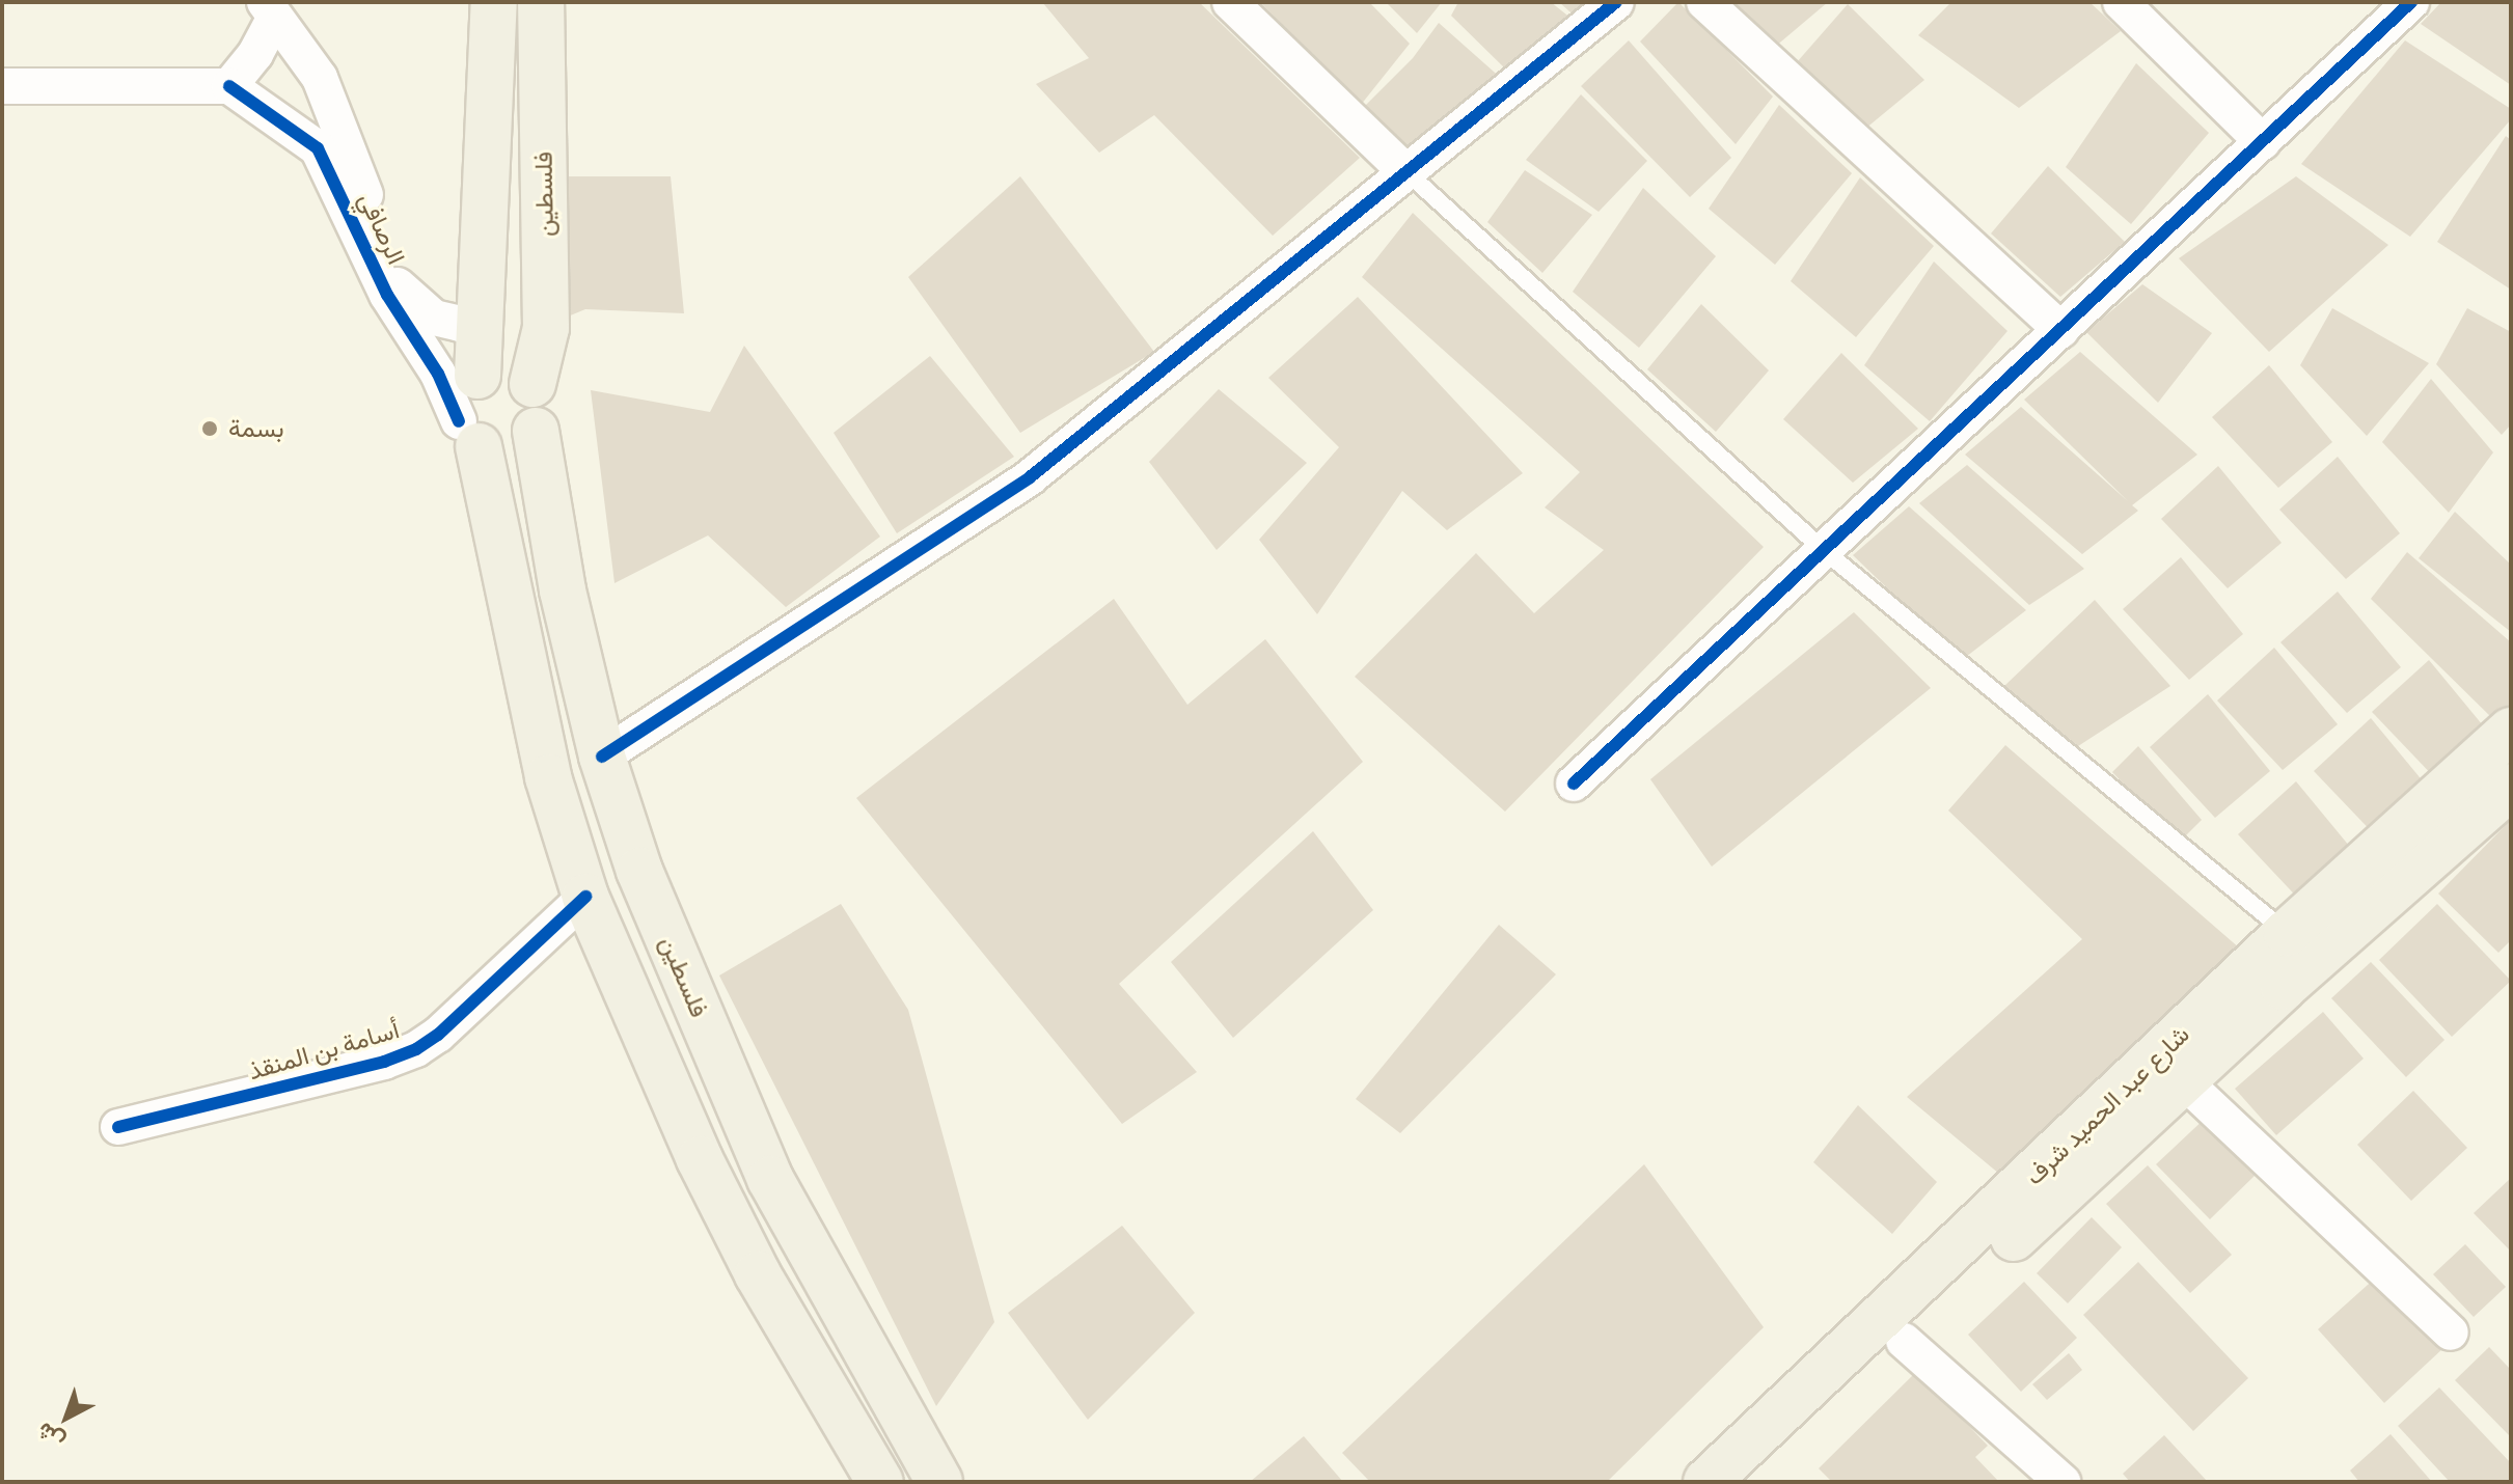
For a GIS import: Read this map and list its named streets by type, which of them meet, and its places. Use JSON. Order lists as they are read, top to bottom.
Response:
{
  "streets": {
    "main road": ["فلسطين", "شارع عبد الحميد شرف"],
    "street": ["الرصافي", "أسامة بن المنقذ"]
  },
  "crossings": [
    ["فلسطين", "الرصافي"]
  ],
  "places": ["بسمة"],
  "north": "bottom left"
}
